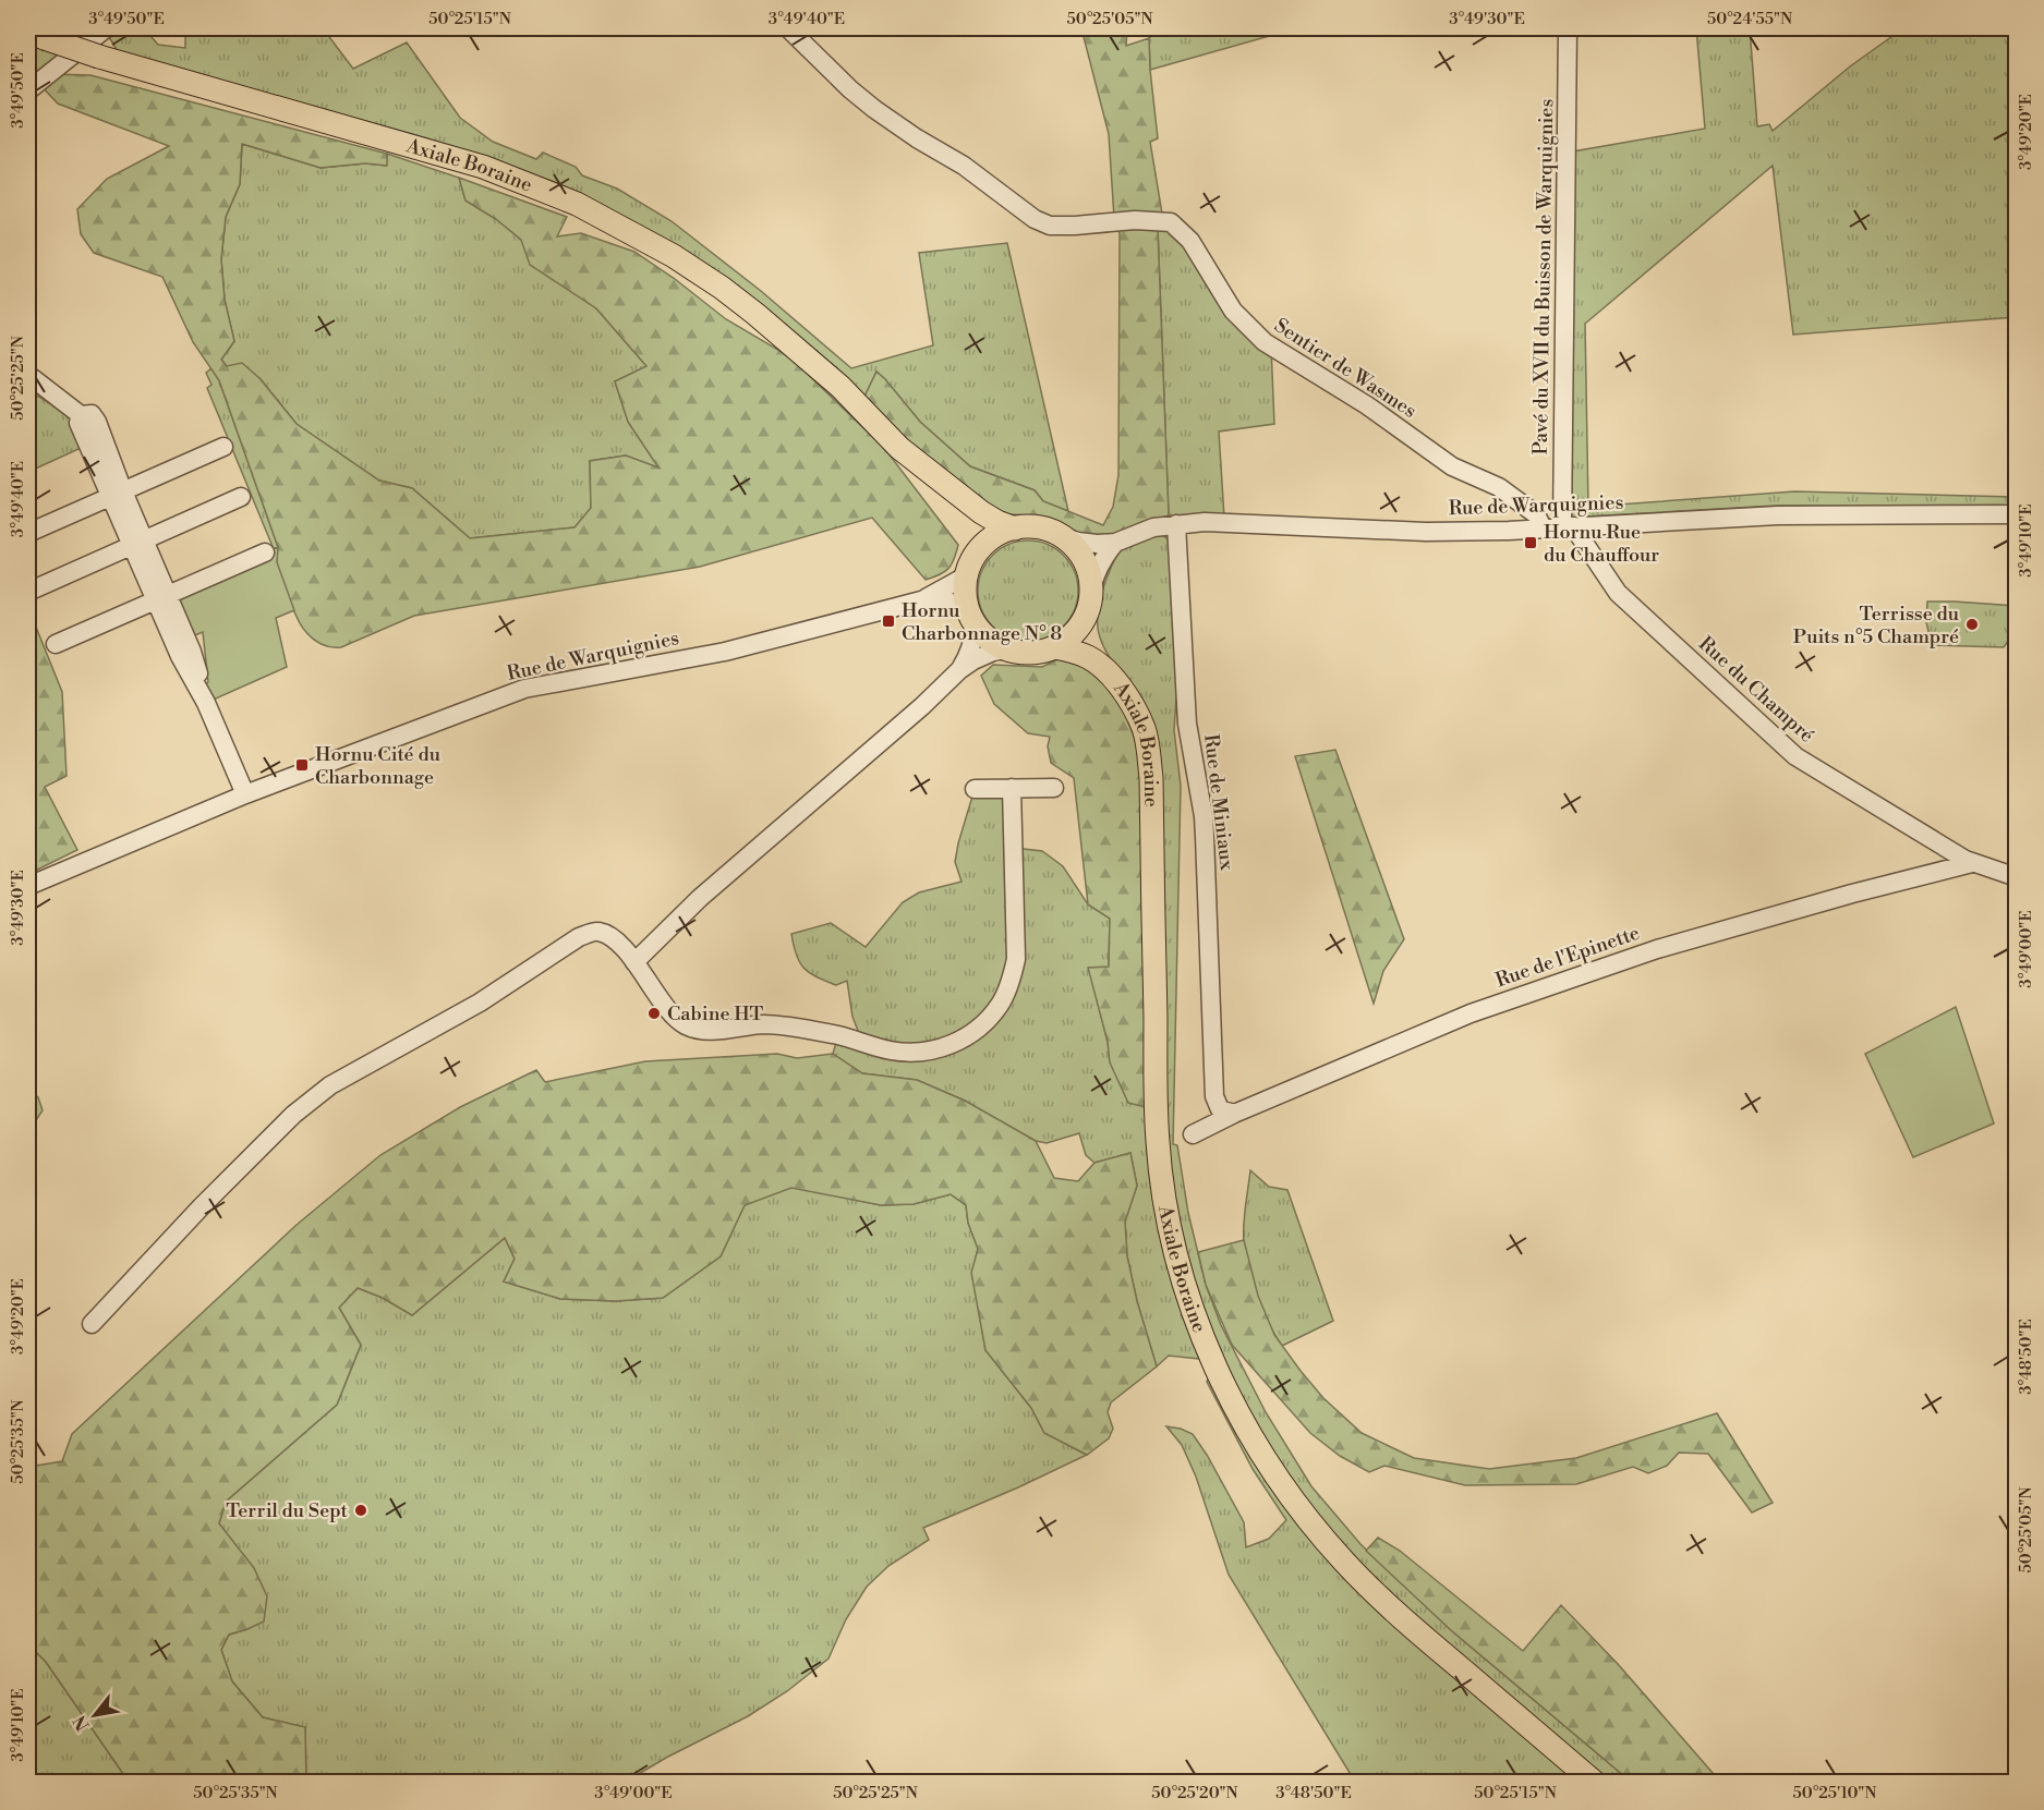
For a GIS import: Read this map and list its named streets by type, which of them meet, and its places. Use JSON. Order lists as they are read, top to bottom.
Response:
{
  "streets": {
    "main road": ["Axiale Boraine"],
    "street": [
      "Pavé du XVII du Buisson de Warquignies",
      "Sentier de Wasmes",
      "Rue de Warquignies",
      "Rue du Champré",
      "Rue de Miniaux",
      "Rue de l'Epinette"
    ]
  },
  "crossings": [
    ["Axiale Boraine", "Rue de Warquignies"],
    ["Pavé du XVII du Buisson de Warquignies", "Rue de Warquignies"],
    ["Pavé du XVII du Buisson de Warquignies", "Rue du Champré"],
    ["Sentier de Wasmes", "Rue de Warquignies"],
    ["Rue de Warquignies", "Rue du Champré"],
    ["Rue de Warquignies", "Rue de Miniaux"],
    ["Rue du Champré", "Rue de l'Epinette"],
    ["Rue de Miniaux", "Rue de l'Epinette"]
  ],
  "places": {
    "transit": ["Hornu Rue du Chauffour", "Hornu Charbonnage N° 8", "Hornu Cité du Charbonnage"],
    "other": ["Terrisse du Puits n°5 Champré", "Cabine HT", "Terril du Sept"]
  },
  "north": "bottom left",
  "coordinates": [
    "3°49'50\"E",
    "50°25'15\"N",
    "3°49'40\"E",
    "50°25'05\"N",
    "3°49'30\"E",
    "50°24'55\"N",
    "3°49'20\"E",
    "50°25'25\"N",
    "3°49'10\"E",
    "3°49'00\"E",
    "3°48'50\"E",
    "50°25'35\"N",
    "50°25'20\"N",
    "50°25'10\"N"
  ]
}
